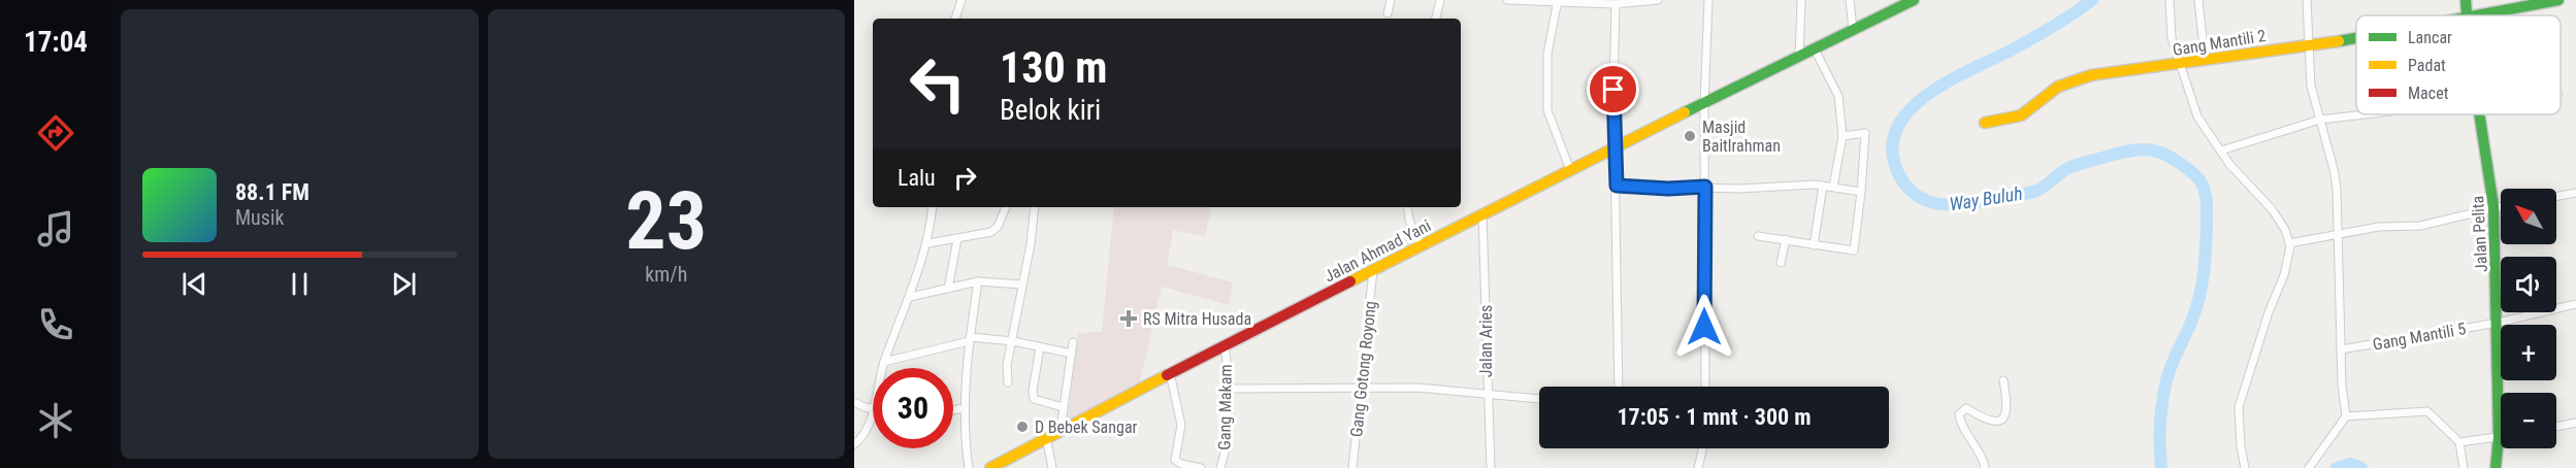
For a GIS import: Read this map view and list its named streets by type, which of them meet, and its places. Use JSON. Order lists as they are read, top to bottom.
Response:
{
  "streets": {
    "main road": ["Gang Mantili 2", "Jalan Pelita", "Jalan Ahmad Yani"],
    "street": [
      "Gang Mantili 5",
      "Jalan Aries",
      "Gang Gotong Royong",
      "Gang Makam"
    ]
  },
  "crossings": [
    ["Gang Mantili 2", "Jalan Pelita"],
    ["Jalan Pelita", "Gang Mantili 5"],
    ["Jalan Ahmad Yani", "Jalan Aries"],
    ["Jalan Ahmad Yani", "Gang Gotong Royong"],
    ["Jalan Ahmad Yani", "Gang Makam"]
  ],
  "water": ["Way Buluh"],
  "places": {
    "other": ["Masjid Baitlrahman", "D Bebek Sangar"],
    "health": ["RS Mitra Husada"]
  },
  "legend": ["Lancar", "Padat", "Macet"],
  "north": "top left",
  "page": {
    "tabs": "17:04",
    "tile": ["23", "km/h"],
    "turn": ["130 m", "Belok kiri"],
    "then": "Lalu",
    "song": ["88.1 FM", "Musik"],
    "map_buttons": ["+", "−"],
    "limit": "30",
    "trip": "17:05 · 1 mnt · 300 m"
  }
}
